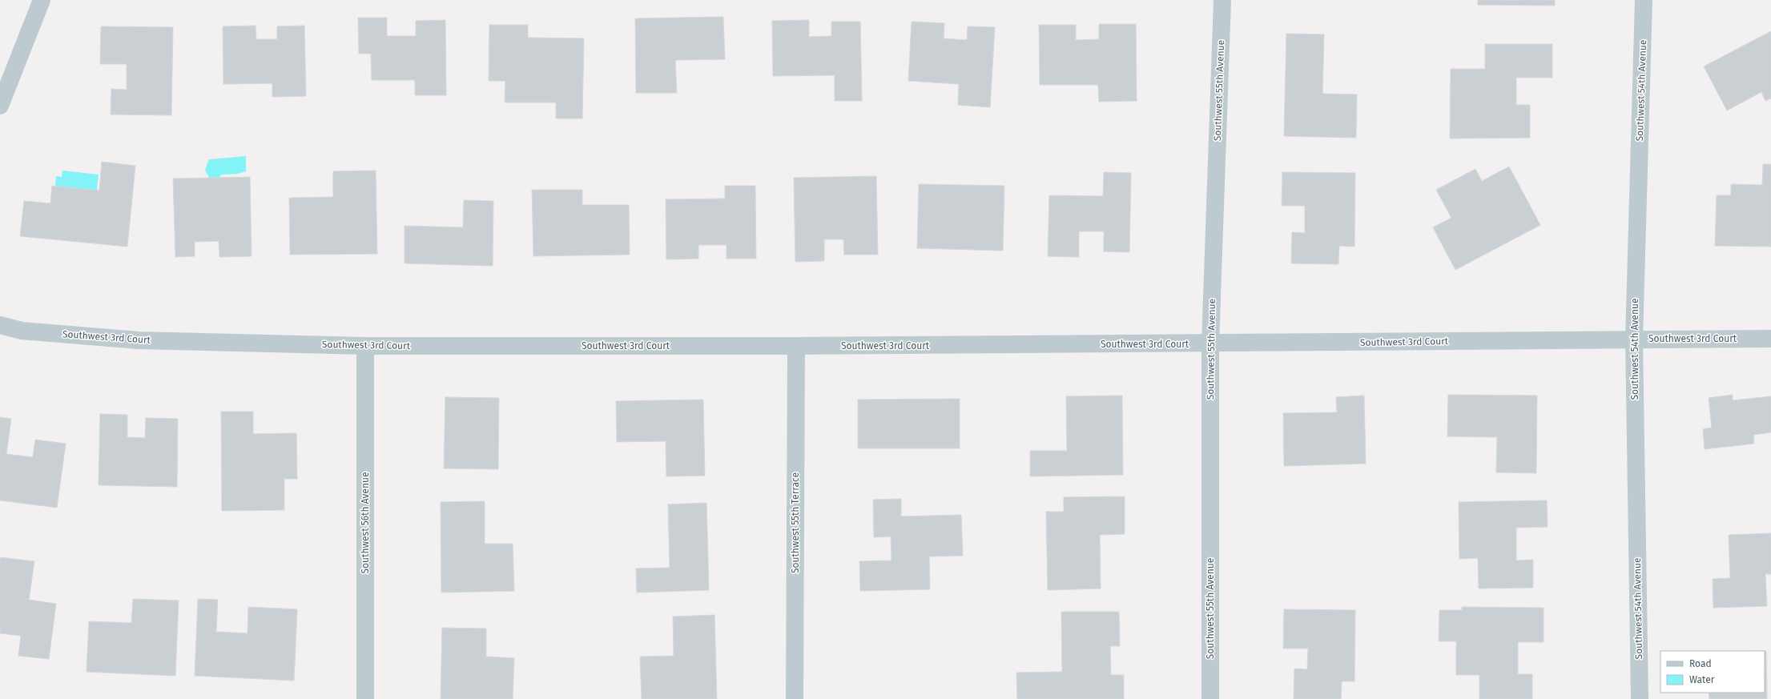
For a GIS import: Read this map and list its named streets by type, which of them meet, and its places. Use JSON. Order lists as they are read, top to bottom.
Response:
{
  "streets": {
    "street": [
      "Southwest 55th Avenue",
      "Southwest 54th Avenue",
      "Southwest 3rd Court",
      "Southwest 56th Avenue",
      "Southwest 55th Terrace"
    ]
  },
  "crossings": [
    ["Southwest 55th Avenue", "Southwest 3rd Court"],
    ["Southwest 54th Avenue", "Southwest 3rd Court"],
    ["Southwest 3rd Court", "Southwest 56th Avenue"],
    ["Southwest 3rd Court", "Southwest 55th Terrace"]
  ],
  "legend": ["Road", "Water"]
}
